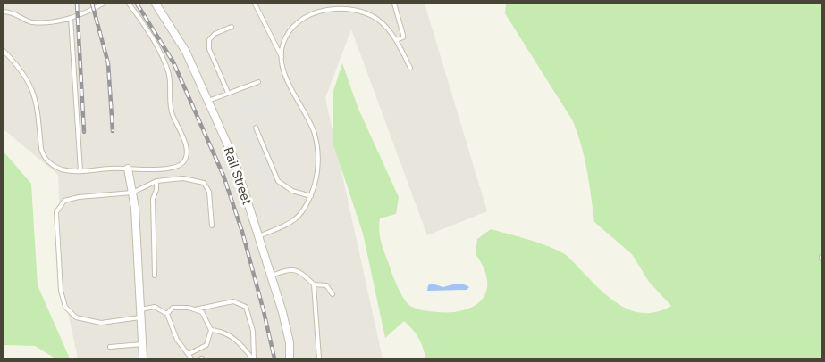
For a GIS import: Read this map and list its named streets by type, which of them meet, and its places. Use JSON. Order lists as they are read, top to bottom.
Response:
{
  "streets": {
    "street": ["Rail Street"]
  }
}
